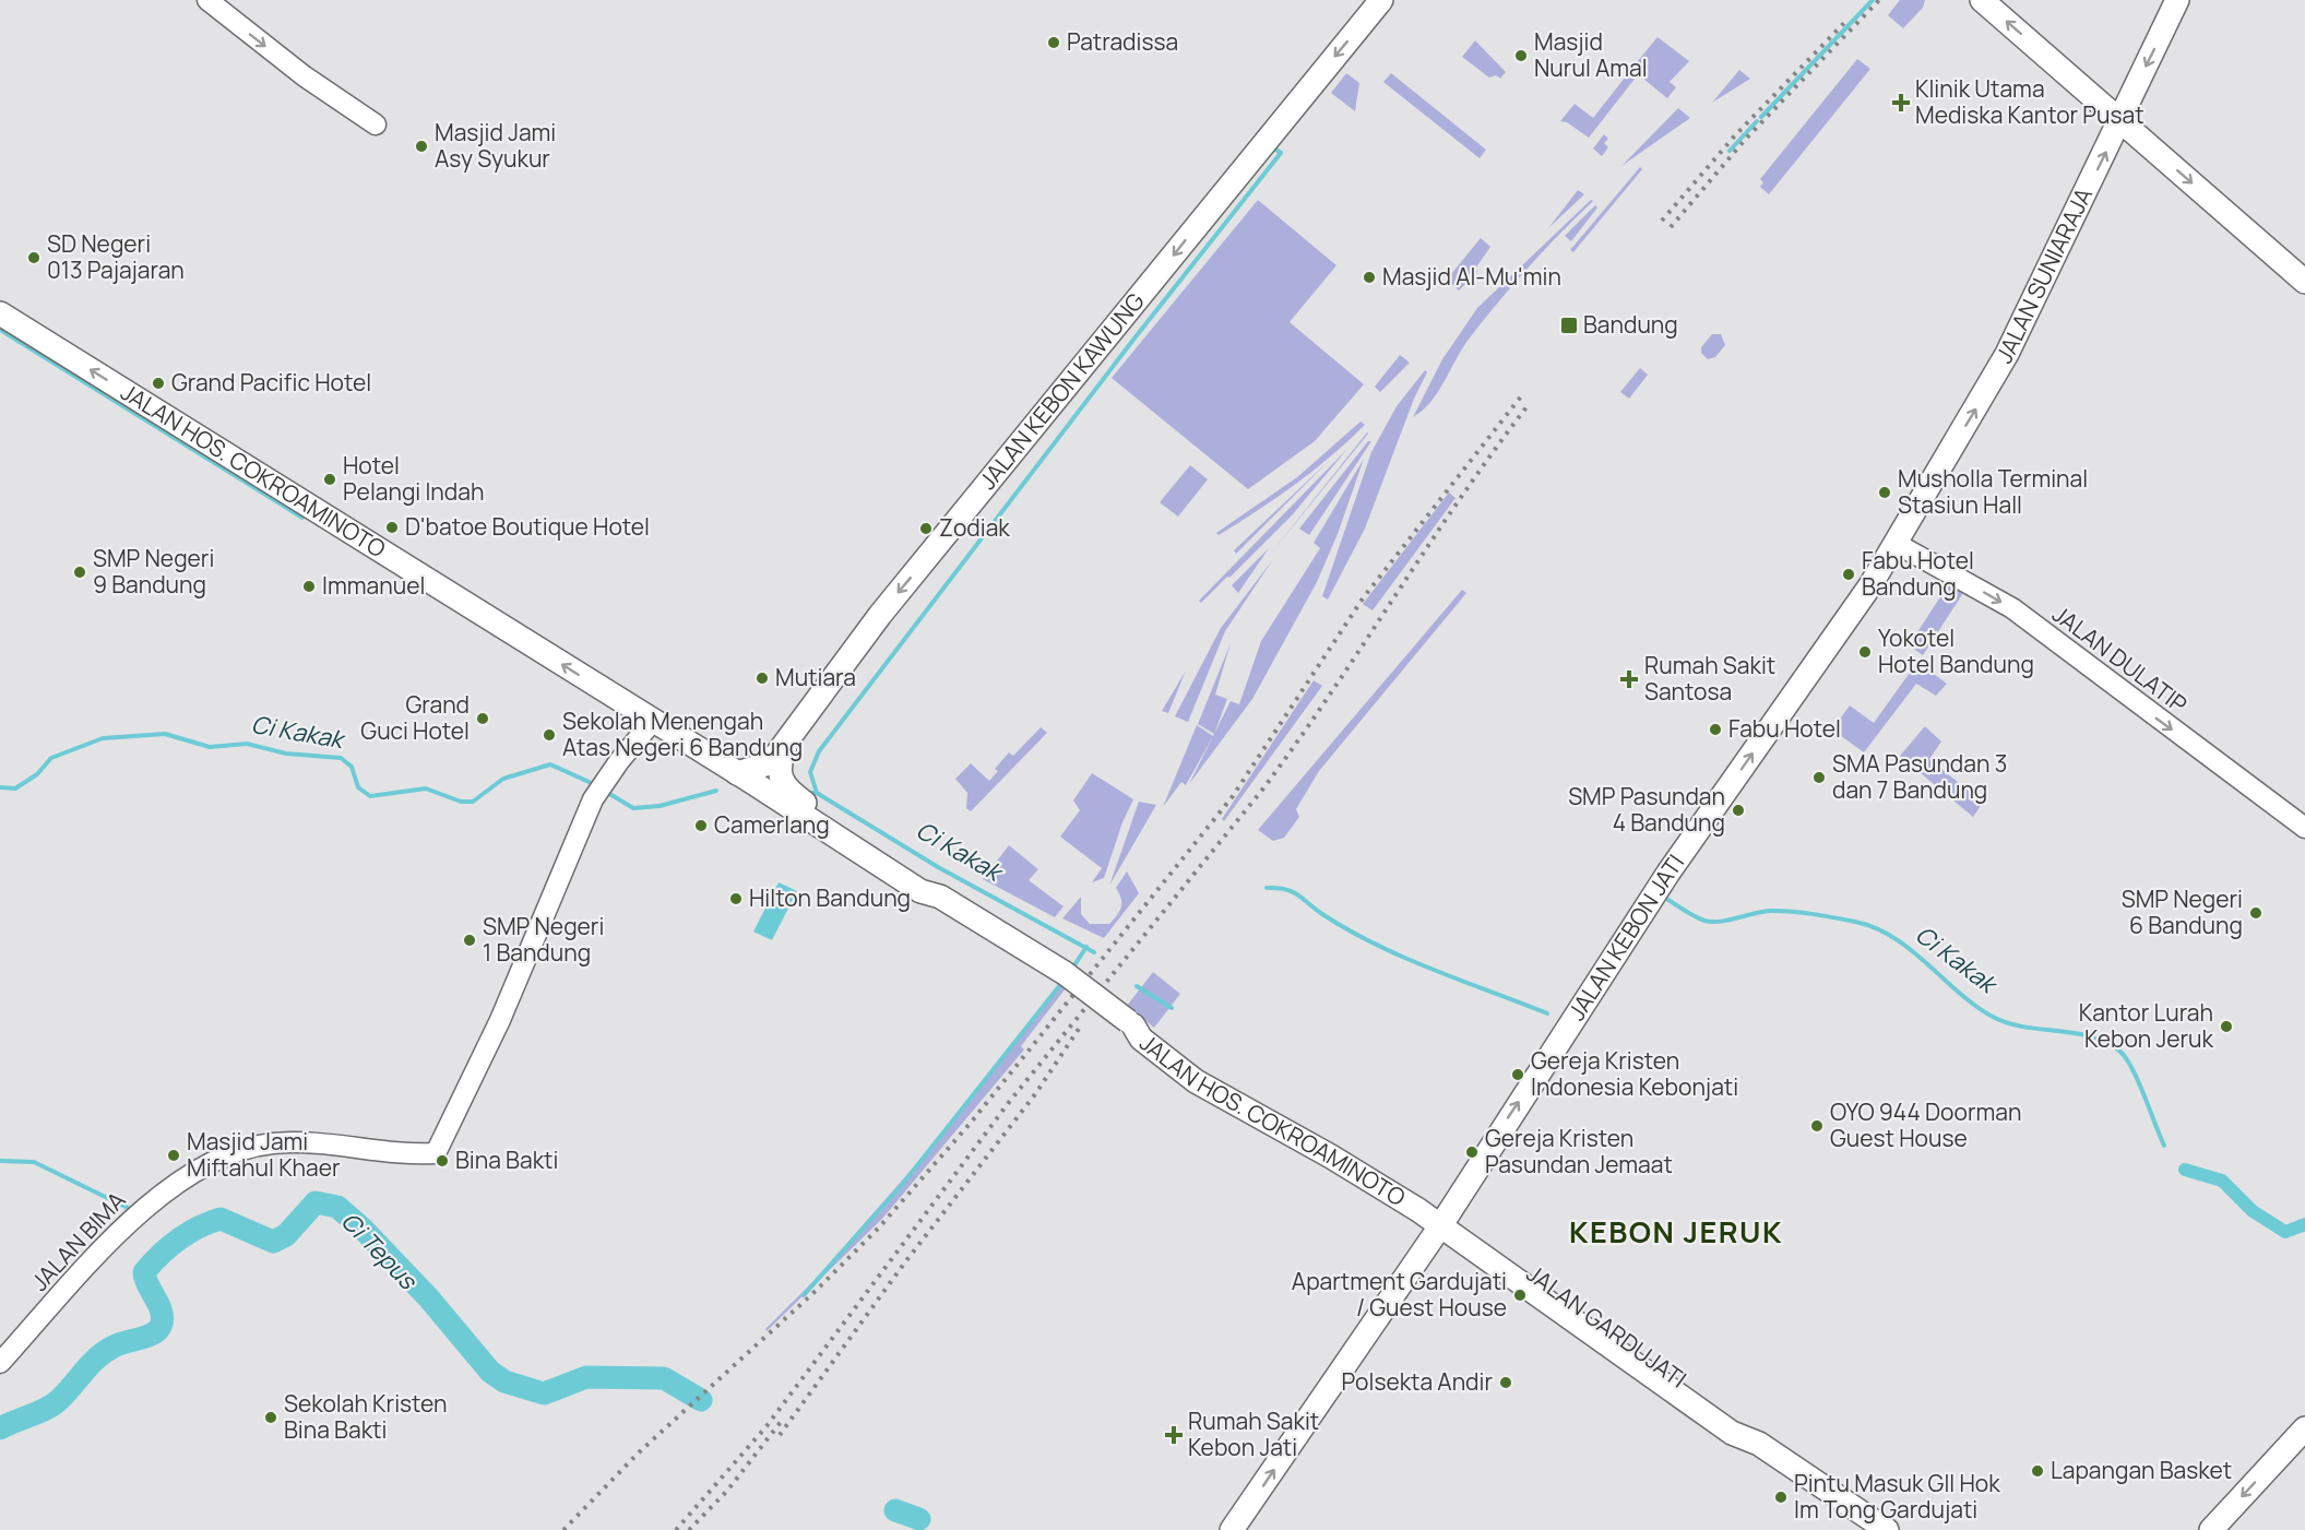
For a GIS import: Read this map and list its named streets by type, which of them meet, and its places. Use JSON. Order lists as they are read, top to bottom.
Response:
{
  "streets": {
    "main road": [
      "JALAN SUNIARAJA",
      "JALAN KEBON KAWUNG",
      "JALAN HOS. COKROAMINOTO",
      "JALAN KEBON JATI",
      "JALAN GARDUJATI"
    ],
    "street": ["JALAN DULATIP", "JALAN BIMA"]
  },
  "crossings": [
    ["JALAN SUNIARAJA", "JALAN DULATIP"],
    ["JALAN SUNIARAJA", "JALAN KEBON JATI"],
    ["JALAN KEBON KAWUNG", "JALAN HOS. COKROAMINOTO"],
    ["JALAN HOS. COKROAMINOTO", "JALAN KEBON JATI"],
    ["JALAN HOS. COKROAMINOTO", "JALAN BIMA"],
    ["JALAN HOS. COKROAMINOTO", "JALAN GARDUJATI"],
    ["JALAN DULATIP", "JALAN KEBON JATI"],
    ["JALAN KEBON JATI", "JALAN GARDUJATI"]
  ],
  "one_way": [
    "JALAN KEBON KAWUNG",
    "JALAN HOS. COKROAMINOTO",
    "JALAN DULATIP",
    "JALAN KEBON JATI"
  ],
  "districts": ["KEBON JERUK"],
  "water": ["Ci Kakak", "Ci Tepus"],
  "places": {
    "other": [
      "Patradissa",
      "Masjid Nurul Amal",
      "Masjid Jami Asy Syukur",
      "SD Negeri 013 Pajajaran",
      "Masjid Al-Mu'min",
      "Grand Pacific Hotel",
      "Hotel Pelangi Indah",
      "Musholla Terminal Stasiun Hall",
      "D'batoe Boutique Hotel",
      "Zodiak",
      "SMP Negeri 9 Bandung",
      "Fabu Hotel Bandung",
      "Immanuel",
      "Yokotel Hotel Bandung",
      "Mutiara",
      "Grand Guci Hotel",
      "Fabu Hotel",
      "Sekolah Menengah Atas Negeri 6 Bandung",
      "SMA Pasundan 3 dan 7 Bandung",
      "SMP Pasundan 4 Bandung",
      "Camerlang",
      "Hilton Bandung",
      "SMP Negeri 6 Bandung",
      "SMP Negeri 1 Bandung",
      "Kantor Lurah Kebon Jeruk",
      "Gereja Kristen Indonesia Kebonjati",
      "OYO 944 Doorman Guest House",
      "Gereja Kristen Pasundan Jemaat",
      "Masjid Jami Miftahul Khaer",
      "Bina Bakti",
      "Apartment Gardujati / Guest House",
      "Polsekta Andir",
      "Sekolah Kristen Bina Bakti",
      "Lapangan Basket",
      "Pintu Masuk GII Hok Im Tong Gardujati"
    ],
    "health": ["Klinik Utama Mediska Kantor Pusat", "Rumah Sakit Santosa", "Rumah Sakit Kebon Jati"],
    "transit": ["Bandung"]
  }
}
